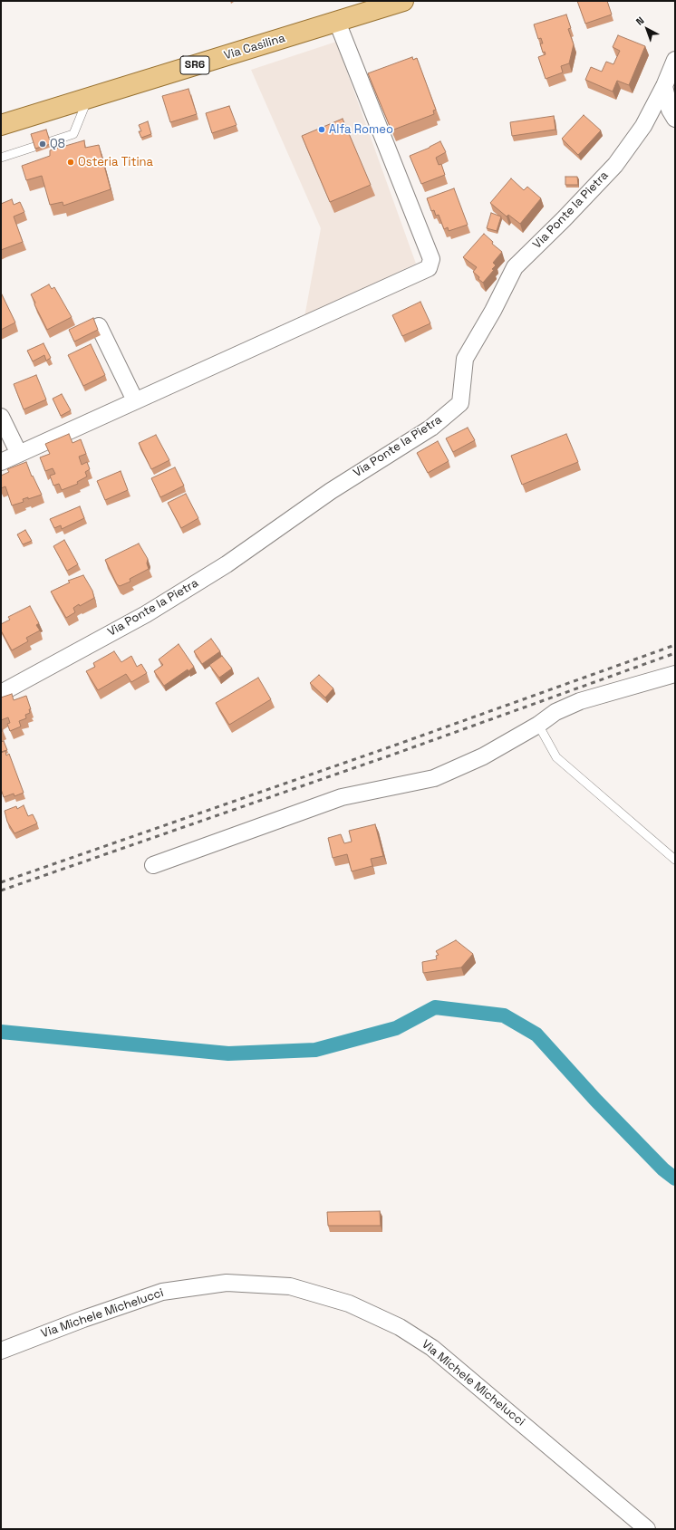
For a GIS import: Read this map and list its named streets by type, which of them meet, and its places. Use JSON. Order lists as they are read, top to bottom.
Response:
{
  "streets": {
    "main road": ["Via Casilina", "SR6"],
    "street": ["Via Ponte la Pietra", "Via Michele Michelucci"]
  },
  "places": ["Alfa Romeo", "Q8", "Osteria Titina"],
  "north": "top left"
}
